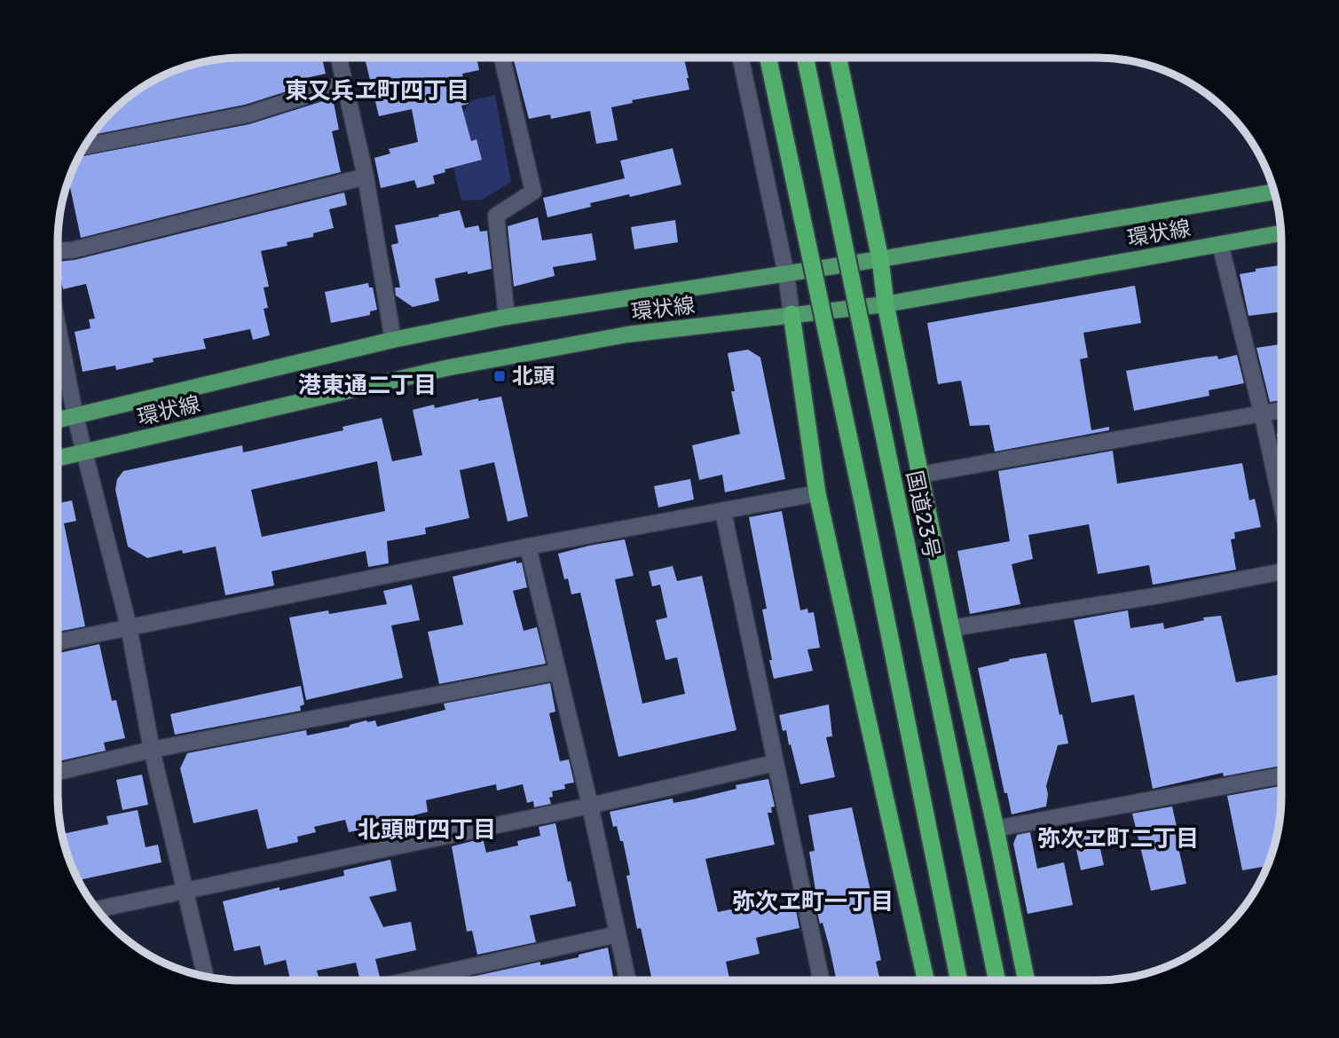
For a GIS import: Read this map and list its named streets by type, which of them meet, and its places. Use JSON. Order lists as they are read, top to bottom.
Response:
{
  "streets": {
    "highway": ["国道23号"],
    "main road": ["環状線"]
  },
  "districts": [
    "東又兵ヱ町四丁目",
    "港東通二丁目",
    "北頭町四丁目",
    "弥次ヱ町二丁目",
    "弥次ヱ町一丁目"
  ],
  "places": {
    "transit": ["北頭"]
  }
}
